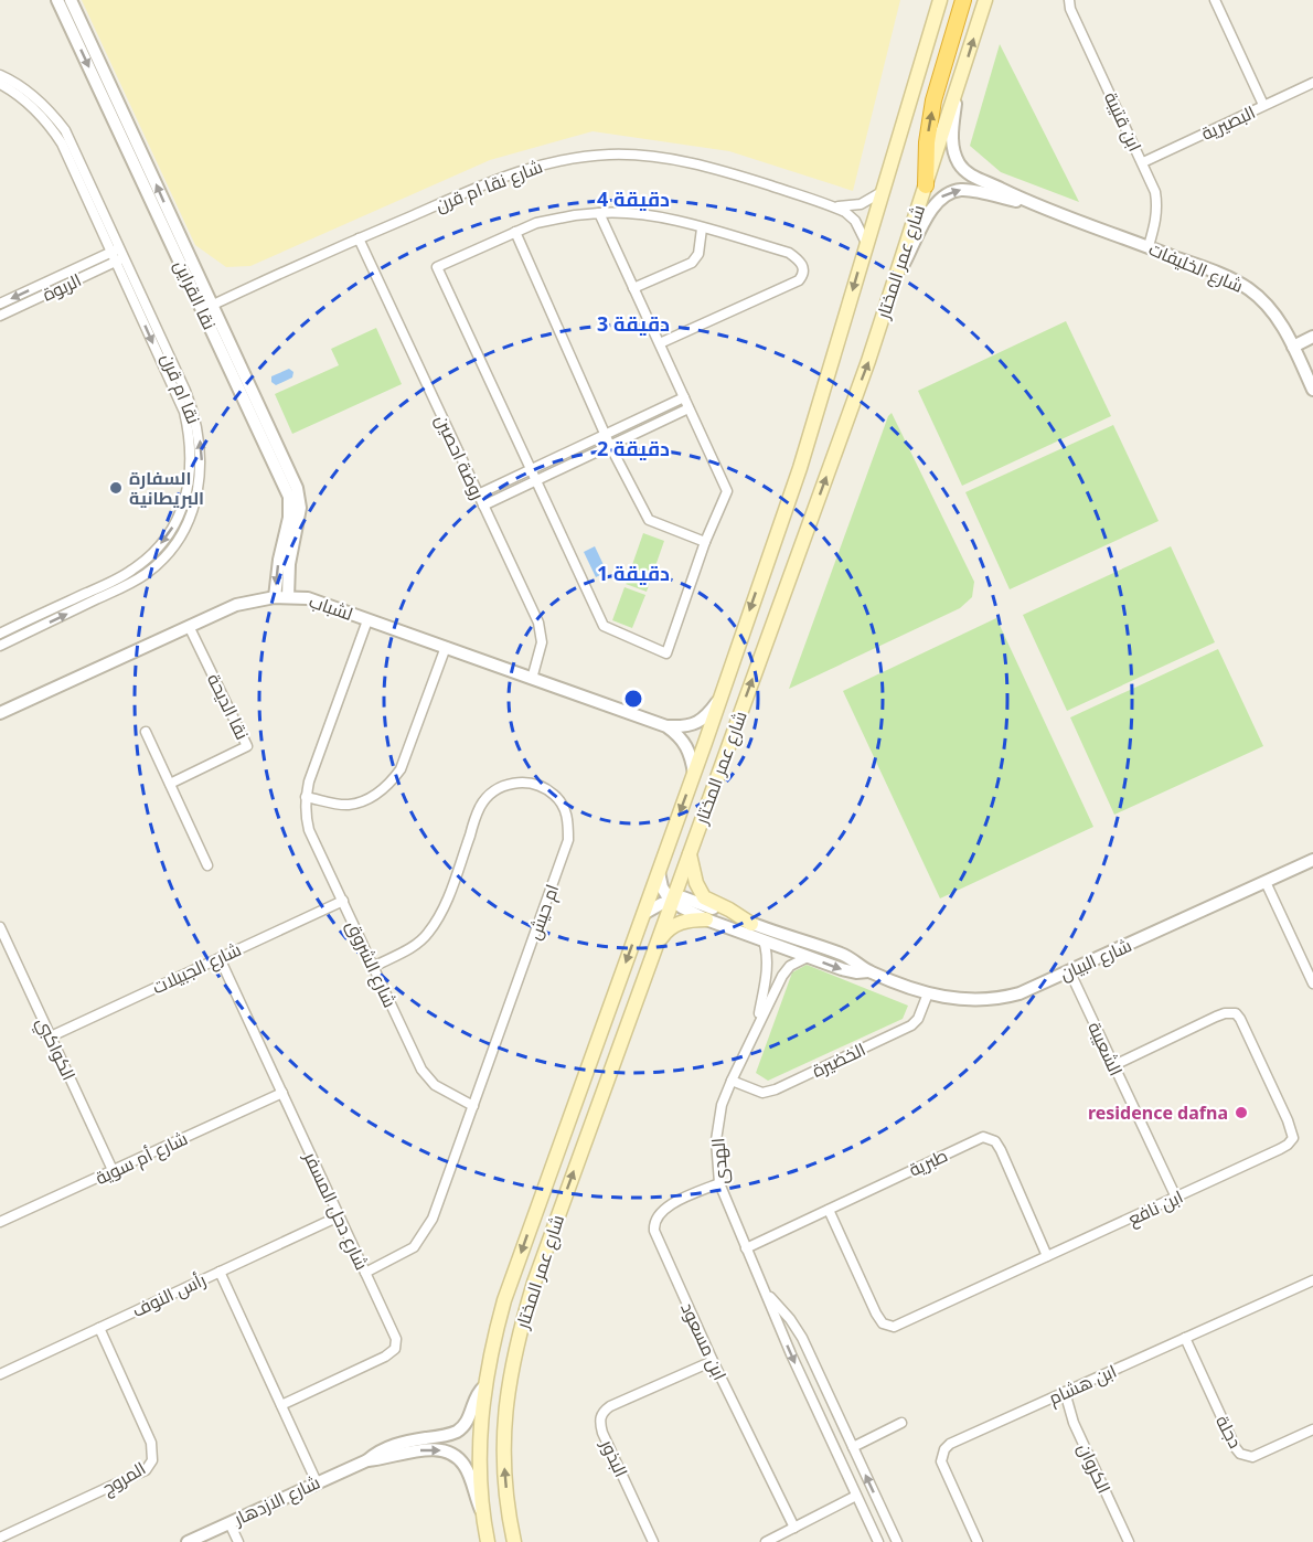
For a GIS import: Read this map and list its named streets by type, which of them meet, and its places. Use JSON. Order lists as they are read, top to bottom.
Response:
{
  "streets": {
    "main road": ["شارع عمر المختار"],
    "street": [
      "ابن قتيبة",
      "البصيرية",
      "شارع نقا ام قرن",
      "شارع الخليفات",
      "الربوة",
      "نقا القراين",
      "نقا ام قرن",
      "روضة احصين",
      "لشباب",
      "نقا الديحة",
      "ام حيش",
      "شارع البيان",
      "شارع الشروق",
      "شارع الجبيلات",
      "الكواكبي",
      "الشعيبة",
      "الخضيرة",
      "شارع أم سوية",
      "الهدى",
      "طبرية",
      "ابن نافع",
      "شارع دحل المسفر",
      "رأس النوف",
      "ابن مسعود",
      "ابن هشام",
      "دجلة",
      "البذور",
      "الكروان",
      "المروج",
      "شارع الازدهار"
    ]
  },
  "crossings": [
    ["ابن قتيبة", "البصيرية"],
    ["ابن قتيبة", "شارع الخليفات"],
    ["شارع نقا ام قرن", "شارع عمر المختار"],
    ["شارع نقا ام قرن", "نقا القراين"],
    ["شارع نقا ام قرن", "روضة احصين"],
    ["شارع عمر المختار", "شارع الخليفات"],
    ["شارع عمر المختار", "لشباب"],
    ["شارع عمر المختار", "شارع البيان"],
    ["شارع عمر المختار", "شارع الازدهار"],
    ["الربوة", "نقا ام قرن"],
    ["نقا القراين", "لشباب"],
    ["روضة احصين", "لشباب"],
    ["لشباب", "نقا الديحة"],
    ["لشباب", "شارع الشروق"],
    ["ام حيش", "شارع الشروق"],
    ["ام حيش", "شارع دحل المسفر"],
    ["شارع البيان", "الشعيبة"],
    ["شارع البيان", "الخضيرة"],
    ["شارع البيان", "الهدى"],
    ["شارع الشروق", "شارع الجبيلات"],
    ["شارع الجبيلات", "الكواكبي"],
    ["شارع الجبيلات", "شارع دحل المسفر"],
    ["الكواكبي", "شارع أم سوية"],
    ["الشعيبة", "ابن نافع"],
    ["الخضيرة", "الهدى"],
    ["شارع أم سوية", "شارع دحل المسفر"],
    ["الهدى", "طبرية"],
    ["الهدى", "ابن مسعود"],
    ["طبرية", "ابن نافع"],
    ["شارع دحل المسفر", "رأس النوف"],
    ["رأس النوف", "المروج"],
    ["ابن مسعود", "البذور"],
    ["ابن هشام", "دجلة"],
    ["ابن هشام", "الكروان"]
  ],
  "places": ["السفارة البريطانية", "residence dafna"],
  "rings": [
    "4 دقيقة",
    "3 دقيقة",
    "2 دقيقة",
    "1 دقيقة"
  ]
}
